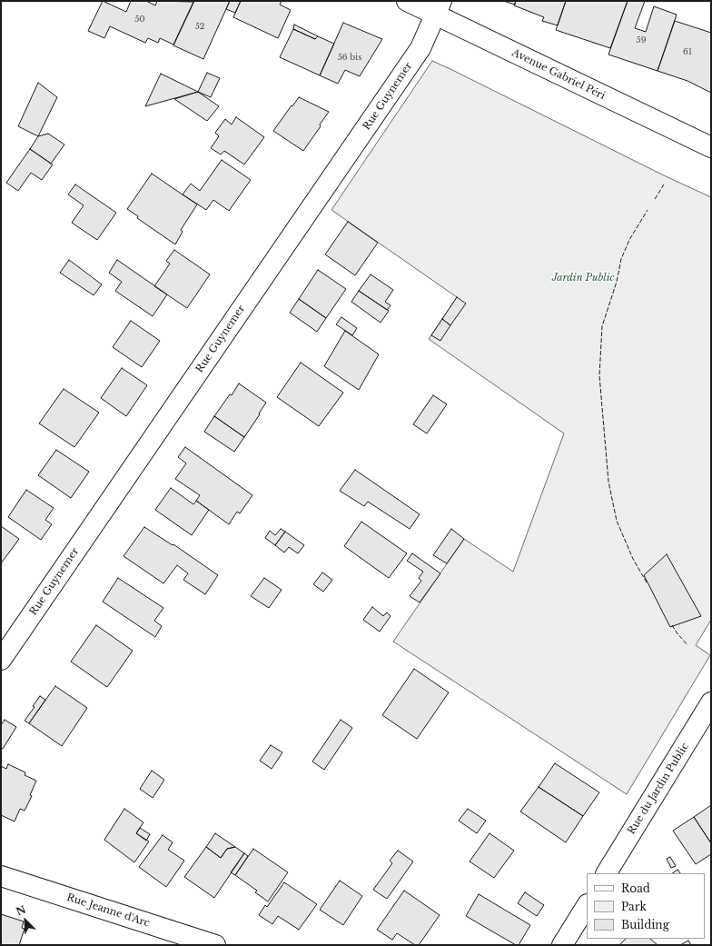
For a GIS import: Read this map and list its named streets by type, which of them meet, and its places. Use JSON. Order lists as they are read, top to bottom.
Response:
{
  "streets": {
    "street": [
      "Avenue Gabriel Péri",
      "Rue Guynemer",
      "Rue du Jardin Public",
      "Rue Jeanne d'Arc"
    ]
  },
  "crossings": [
    ["Avenue Gabriel Péri", "Rue Guynemer"]
  ],
  "parks": ["Jardin Public"],
  "house_numbers": [
    "50",
    "52",
    "59",
    "61",
    "56 bis"
  ],
  "legend": ["Road", "Park", "Building"],
  "north": "top left"
}
